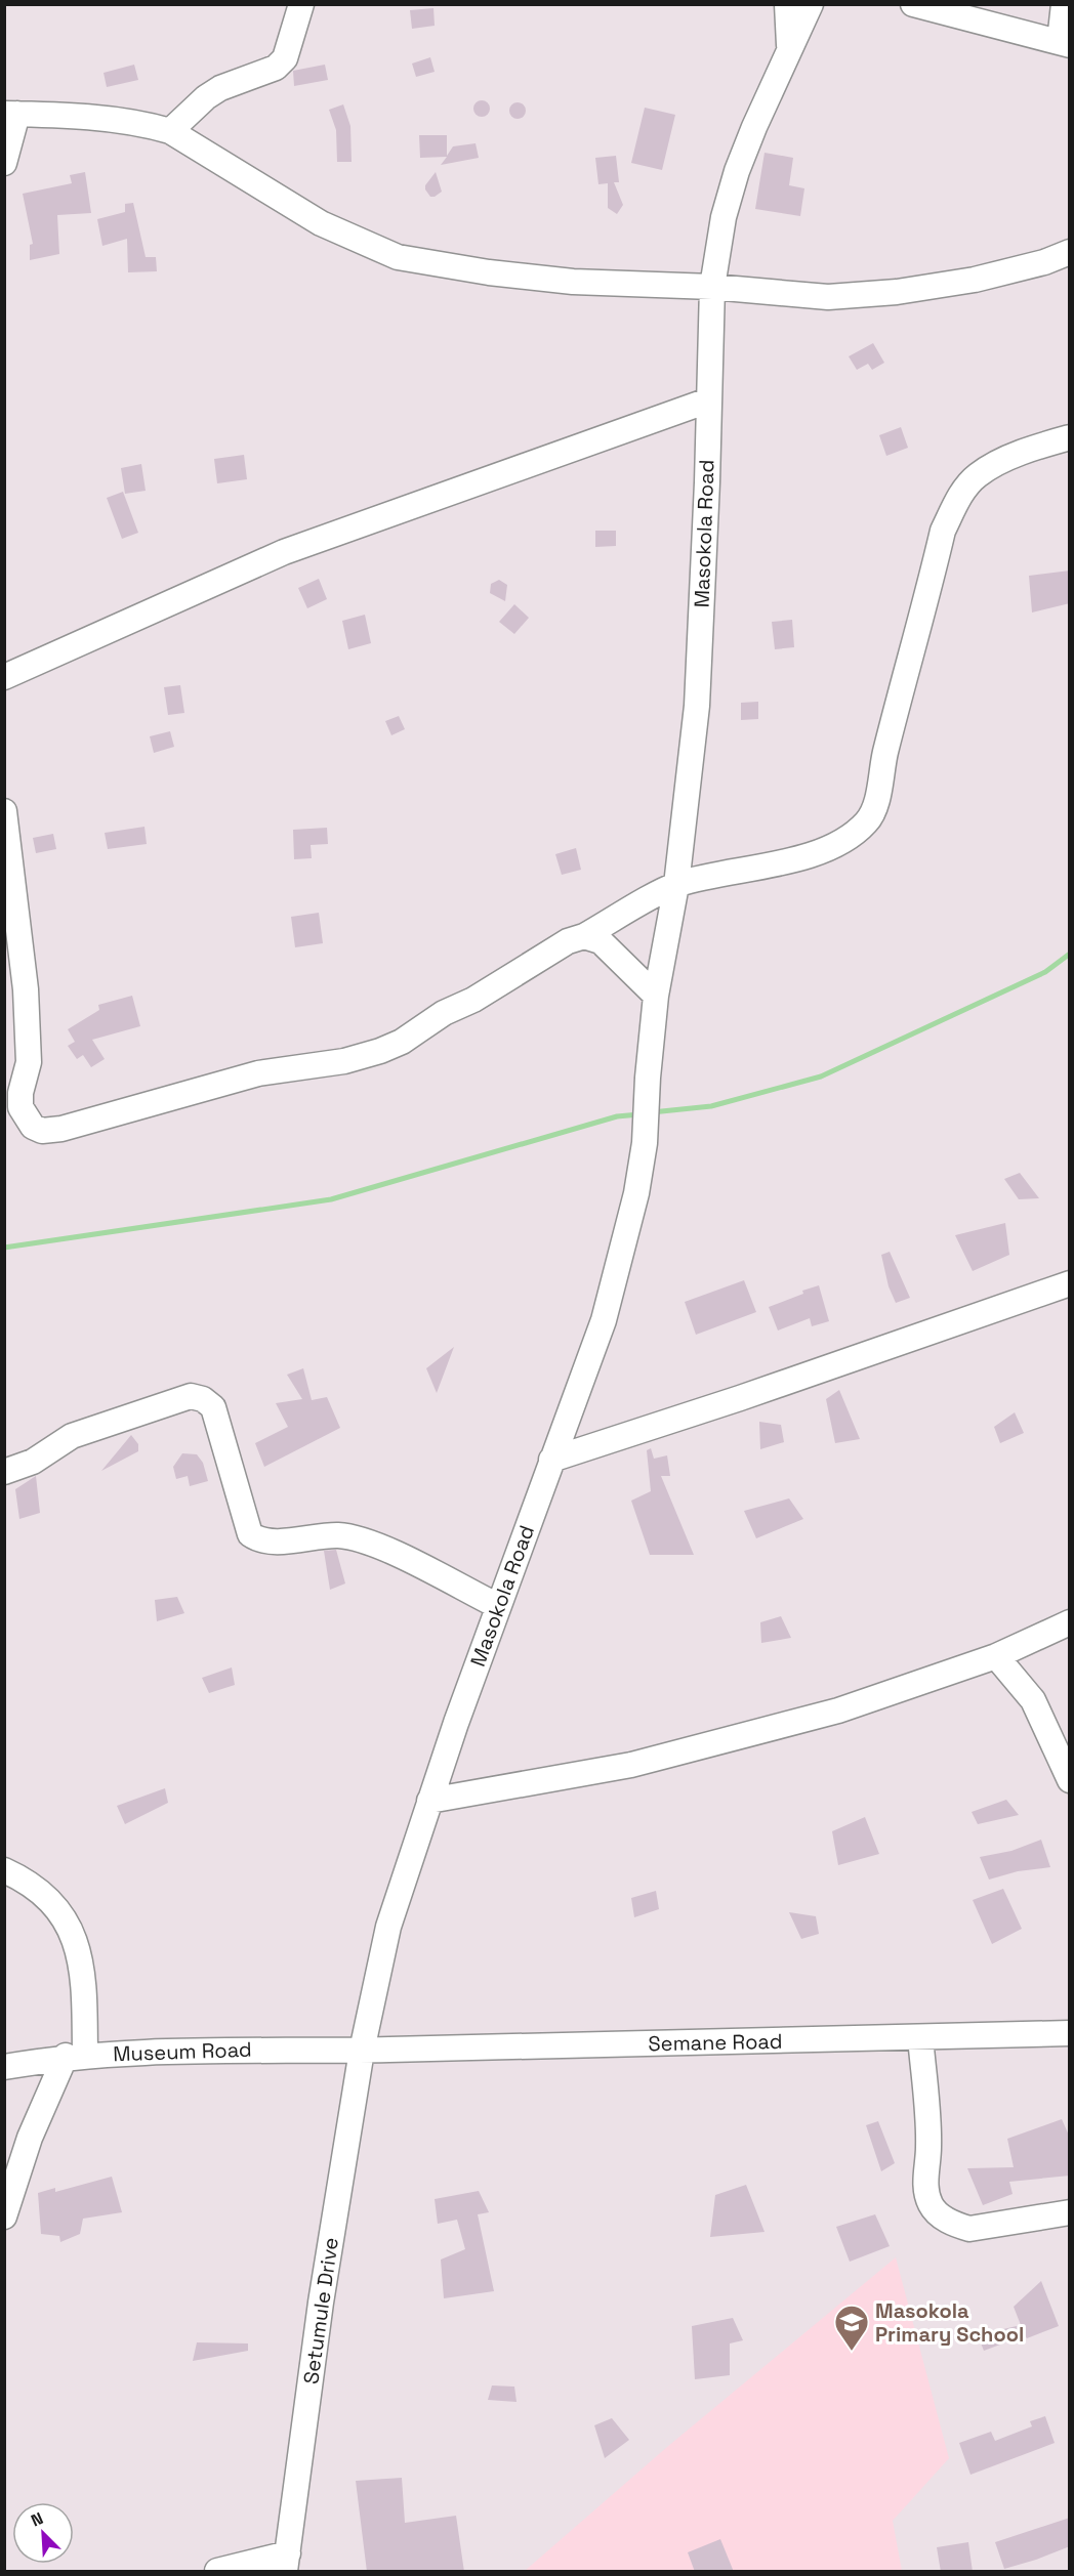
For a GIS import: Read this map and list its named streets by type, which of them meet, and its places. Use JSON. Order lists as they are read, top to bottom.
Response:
{
  "streets": {
    "street": [
      "Masokola Road",
      "Semane Road",
      "Museum Road",
      "Setumule Drive"
    ]
  },
  "crossings": [
    ["Masokola Road", "Semane Road"],
    ["Masokola Road", "Museum Road"],
    ["Masokola Road", "Setumule Drive"],
    ["Semane Road", "Museum Road"],
    ["Semane Road", "Setumule Drive"],
    ["Museum Road", "Setumule Drive"]
  ],
  "places": {
    "school or university": ["Masokola Primary School"]
  },
  "north": "top left"
}
